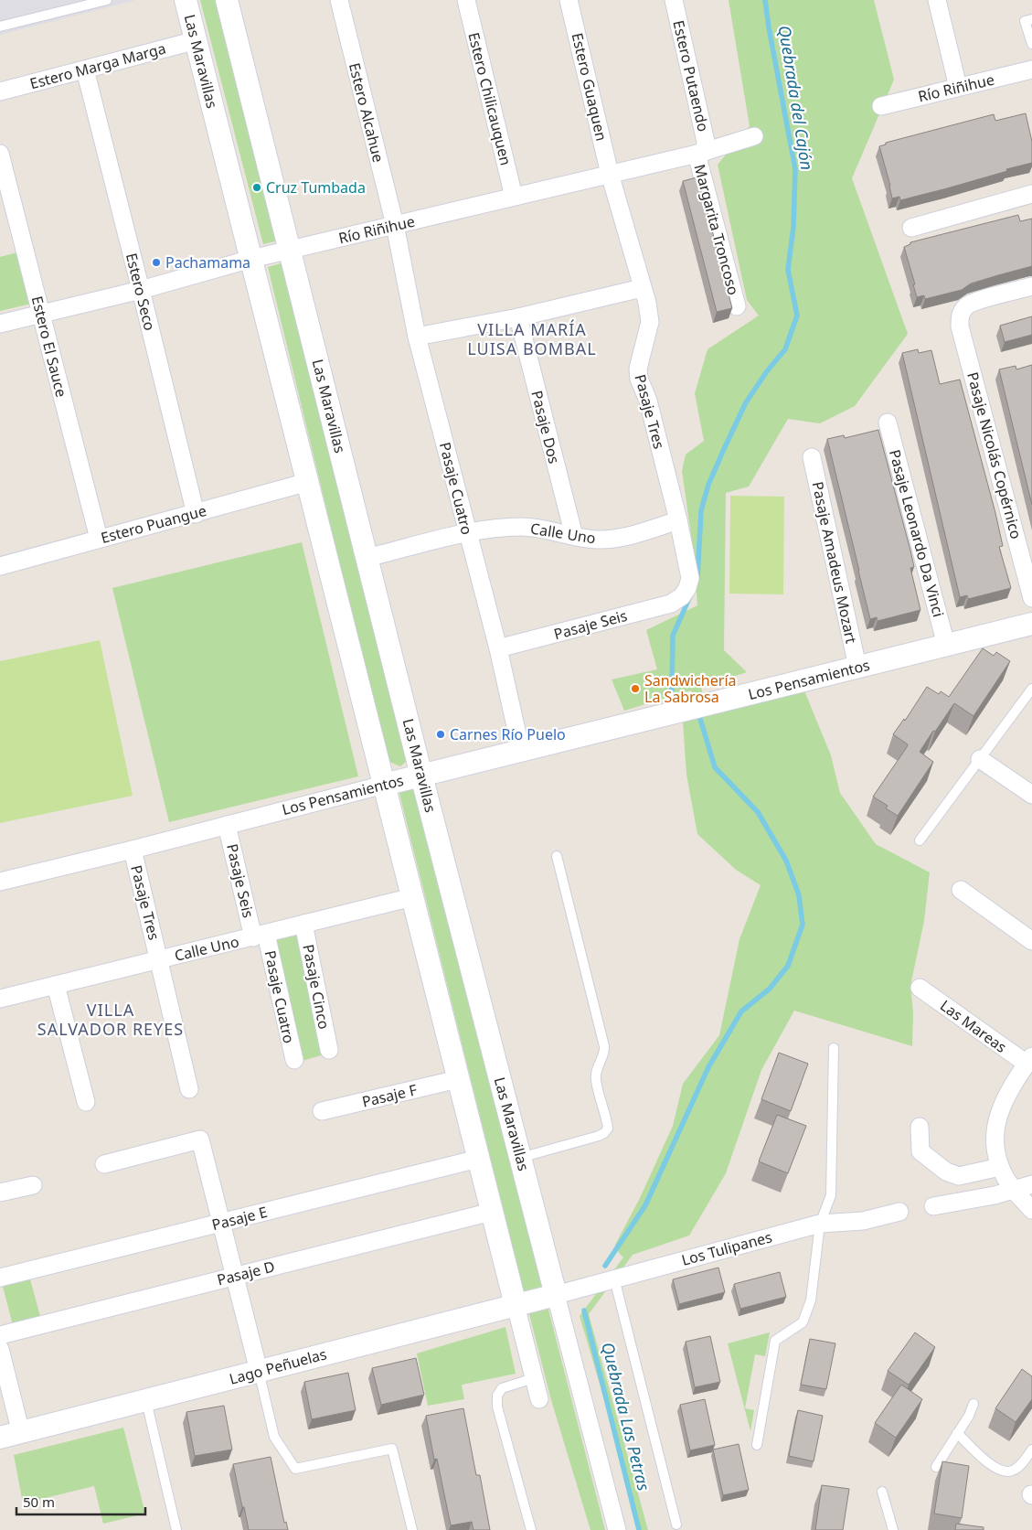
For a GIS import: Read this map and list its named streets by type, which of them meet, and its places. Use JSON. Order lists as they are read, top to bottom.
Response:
{
  "streets": {
    "street": [
      "Las Maravillas",
      "Estero Marga Marga",
      "Estero Putaendo",
      "Estero Guaquen",
      "Río Riñihue",
      "Estero Chilicauquen",
      "Estero Alcahue",
      "Margarita Troncoso",
      "Estero Seco",
      "Estero El Sauce",
      "Pasaje Tres",
      "Pasaje Dos",
      "Pasaje Nicolás Copérnico",
      "Pasaje Cuatro",
      "Estero Puangue",
      "Calle Uno",
      "Pasaje Leonardo Da Vinci",
      "Pasaje Amadeus Mozart",
      "Pasaje Seis",
      "Los Pensamientos",
      "Pasaje Cinco",
      "Las Mareas",
      "Pasaje F",
      "Pasaje E",
      "Los Tulipanes",
      "Pasaje D",
      "Lago Peñuelas"
    ]
  },
  "crossings": [
    ["Las Maravillas", "Estero Marga Marga"],
    ["Las Maravillas", "Río Riñihue"],
    ["Las Maravillas", "Estero Puangue"],
    ["Las Maravillas", "Calle Uno"],
    ["Las Maravillas", "Los Pensamientos"],
    ["Las Maravillas", "Pasaje F"],
    ["Las Maravillas", "Pasaje E"],
    ["Las Maravillas", "Los Tulipanes"],
    ["Las Maravillas", "Pasaje D"],
    ["Las Maravillas", "Lago Peñuelas"],
    ["Estero Marga Marga", "Estero Seco"],
    ["Estero Putaendo", "Río Riñihue"],
    ["Estero Putaendo", "Margarita Troncoso"],
    ["Estero Guaquen", "Río Riñihue"],
    ["Estero Guaquen", "Pasaje Tres"],
    ["Río Riñihue", "Estero Chilicauquen"],
    ["Río Riñihue", "Estero Alcahue"],
    ["Río Riñihue", "Margarita Troncoso"],
    ["Río Riñihue", "Estero Seco"],
    ["Río Riñihue", "Estero El Sauce"],
    ["Río Riñihue", "Pasaje Tres"],
    ["Río Riñihue", "Pasaje Cuatro"],
    ["Estero Alcahue", "Pasaje Cuatro"],
    ["Estero Seco", "Estero Puangue"],
    ["Estero El Sauce", "Estero Puangue"],
    ["Pasaje Tres", "Calle Uno"],
    ["Pasaje Tres", "Pasaje Seis"],
    ["Pasaje Tres", "Los Pensamientos"],
    ["Pasaje Dos", "Calle Uno"],
    ["Pasaje Cuatro", "Calle Uno"],
    ["Pasaje Cuatro", "Pasaje Seis"],
    ["Pasaje Cuatro", "Los Pensamientos"],
    ["Calle Uno", "Pasaje Seis"],
    ["Calle Uno", "Pasaje Cinco"],
    ["Pasaje Leonardo Da Vinci", "Los Pensamientos"],
    ["Pasaje Amadeus Mozart", "Los Pensamientos"],
    ["Pasaje Seis", "Los Pensamientos"],
    ["Los Tulipanes", "Lago Peñuelas"]
  ],
  "districts": ["VILLA MARÍA LUISA BOMBAL", "VILLA SALVADOR REYES"],
  "water": ["Quebrada del Cajón", "Quebrada Las Petras"],
  "places": [
    "Cruz Tumbada",
    "Pachamama",
    "Sandwichería La Sabrosa",
    "Carnes Río Puelo"
  ],
  "scale_bar": "50 m"
}
